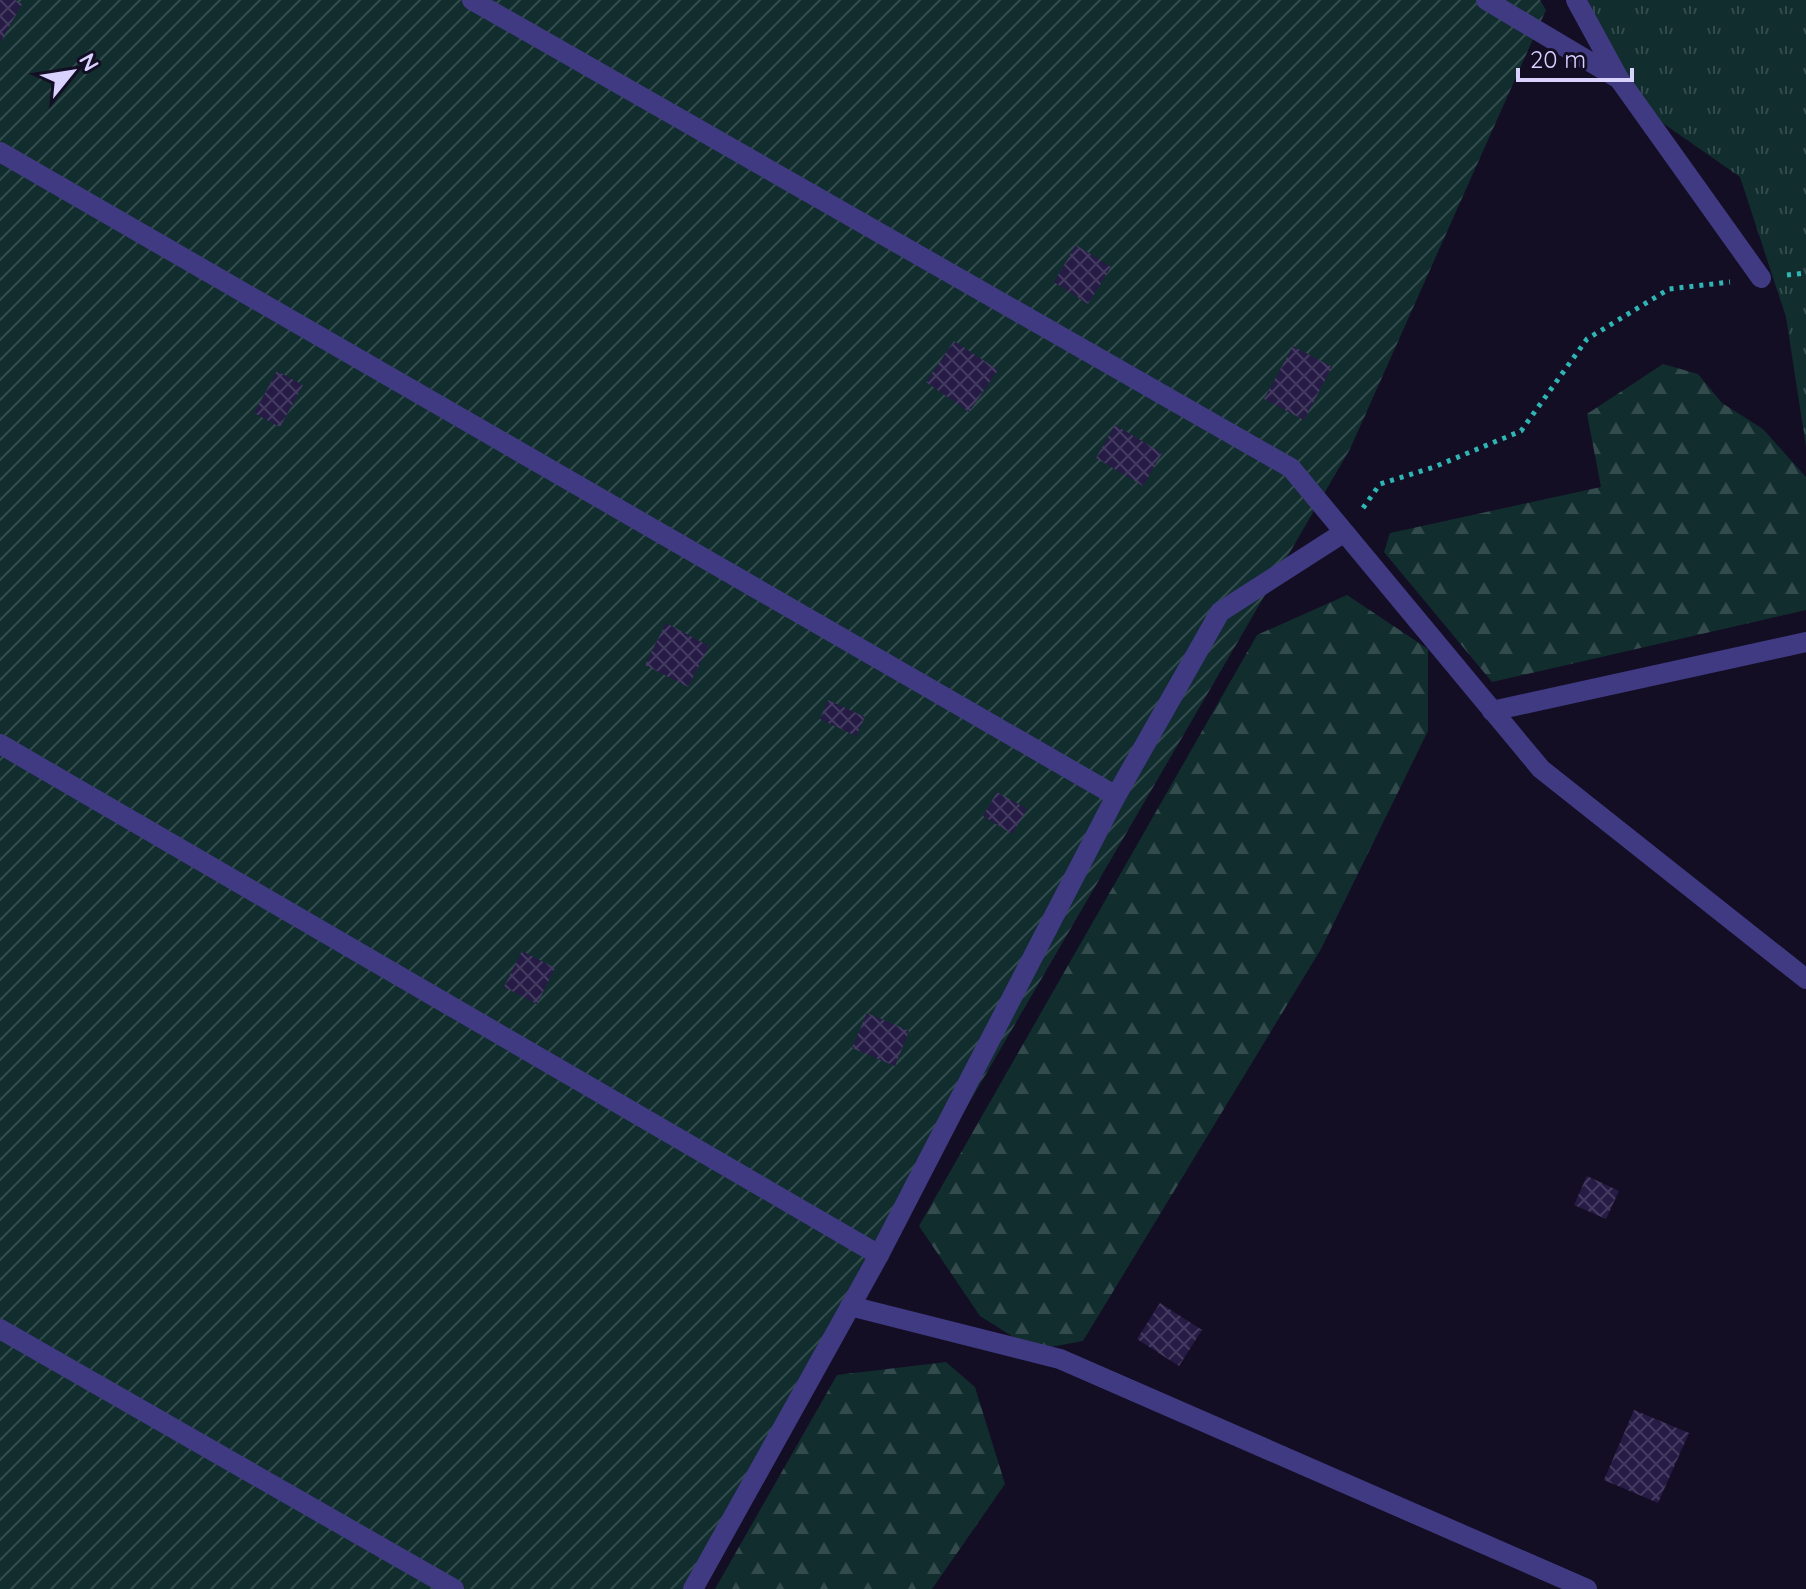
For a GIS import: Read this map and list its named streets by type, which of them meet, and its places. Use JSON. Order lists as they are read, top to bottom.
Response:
{
  "scale_bar": "20 m",
  "north": "top right"
}
